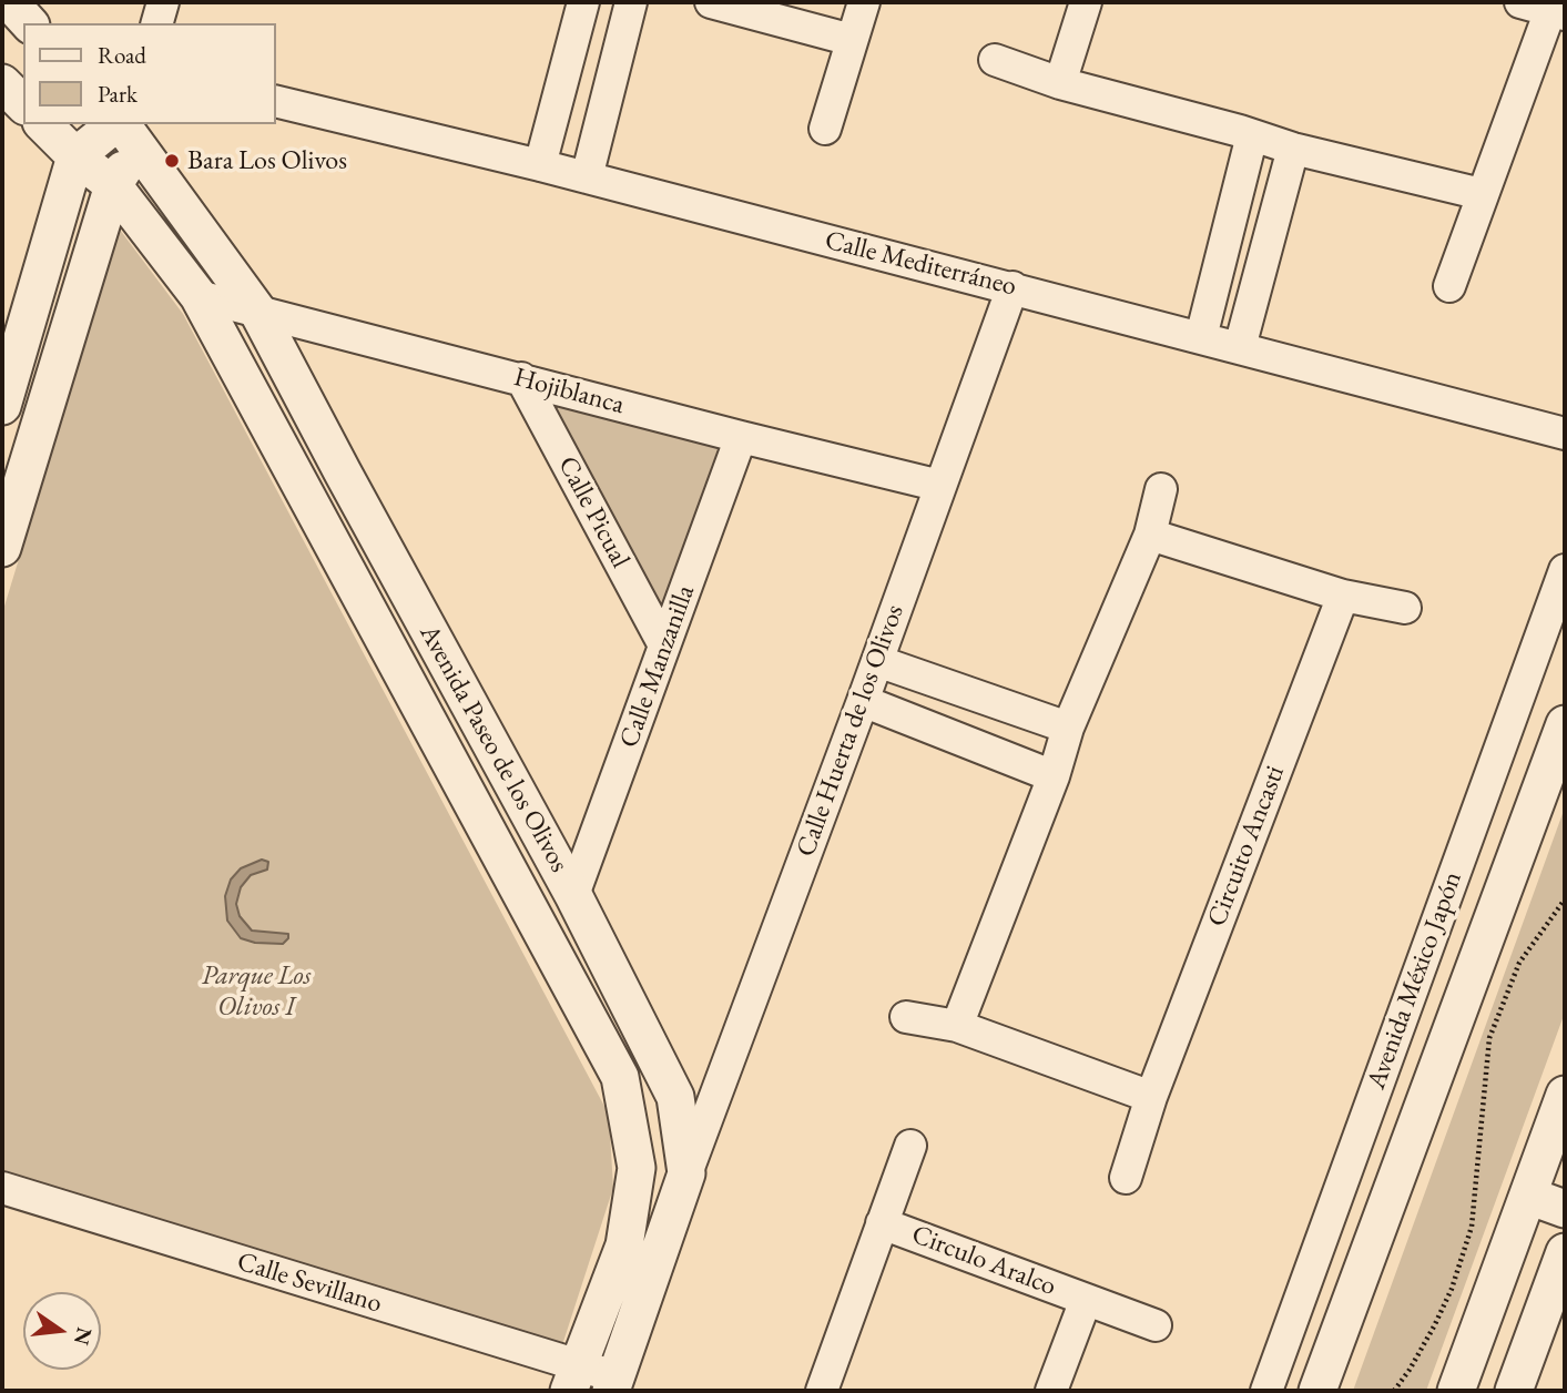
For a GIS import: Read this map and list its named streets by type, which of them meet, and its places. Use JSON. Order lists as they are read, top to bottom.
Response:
{
  "streets": {
    "street": [
      "Calle Mediterráneo",
      "Hojiblanca",
      "Calle Picual",
      "Calle Manzanilla",
      "Calle Huerta de los Olivos",
      "Avenida Paseo de los Olivos",
      "Circuito Ancasti",
      "Avenida México Japón",
      "Circulo Aralco",
      "Calle Sevillano"
    ]
  },
  "crossings": [
    ["Calle Mediterráneo", "Calle Huerta de los Olivos"],
    ["Hojiblanca", "Calle Picual"],
    ["Hojiblanca", "Calle Manzanilla"],
    ["Hojiblanca", "Calle Huerta de los Olivos"],
    ["Hojiblanca", "Avenida Paseo de los Olivos"],
    ["Calle Picual", "Calle Manzanilla"],
    ["Calle Manzanilla", "Avenida Paseo de los Olivos"],
    ["Calle Huerta de los Olivos", "Avenida Paseo de los Olivos"],
    ["Avenida Paseo de los Olivos", "Calle Sevillano"]
  ],
  "parks": ["Parque Los Olivos I"],
  "places": ["Bara Los Olivos"],
  "legend": ["Road", "Park"],
  "north": "right"
}
